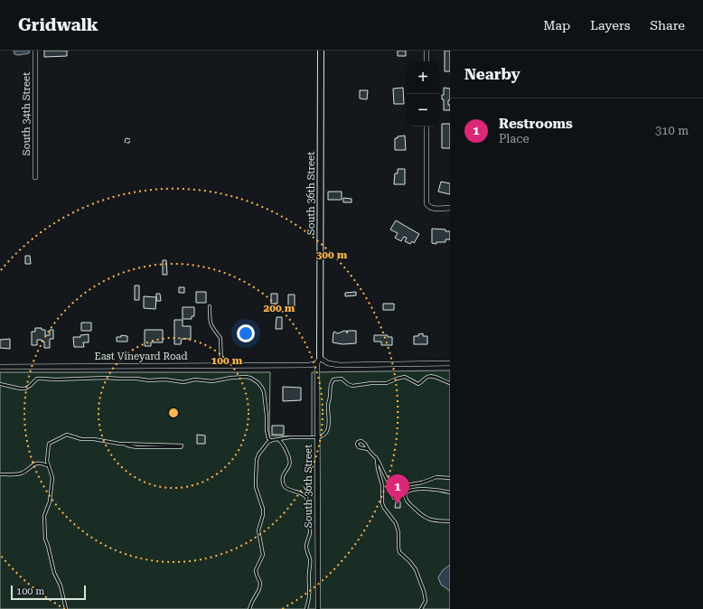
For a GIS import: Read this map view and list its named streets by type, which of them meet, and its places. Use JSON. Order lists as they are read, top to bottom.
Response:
{
  "streets": {
    "street": ["South 34th Street", "South 36th Street", "East Vineyard Road"]
  },
  "crossings": [
    ["South 36th Street", "East Vineyard Road"]
  ],
  "scale_bar": "100 m",
  "page": {
    "header": "Gridwalk",
    "nav": ["Map", "Layers", "Share"],
    "heading": "Nearby",
    "map_buttons": ["+", "−"],
    "list": [
      {
        "mark": "1",
        "name": "Restrooms",
        "note": "Place",
        "value": "310 m"
      }
    ],
    "pins": "1",
    "scale": "100 m"
  },
  "rings": ["300 m", "200 m", "100 m"]
}
